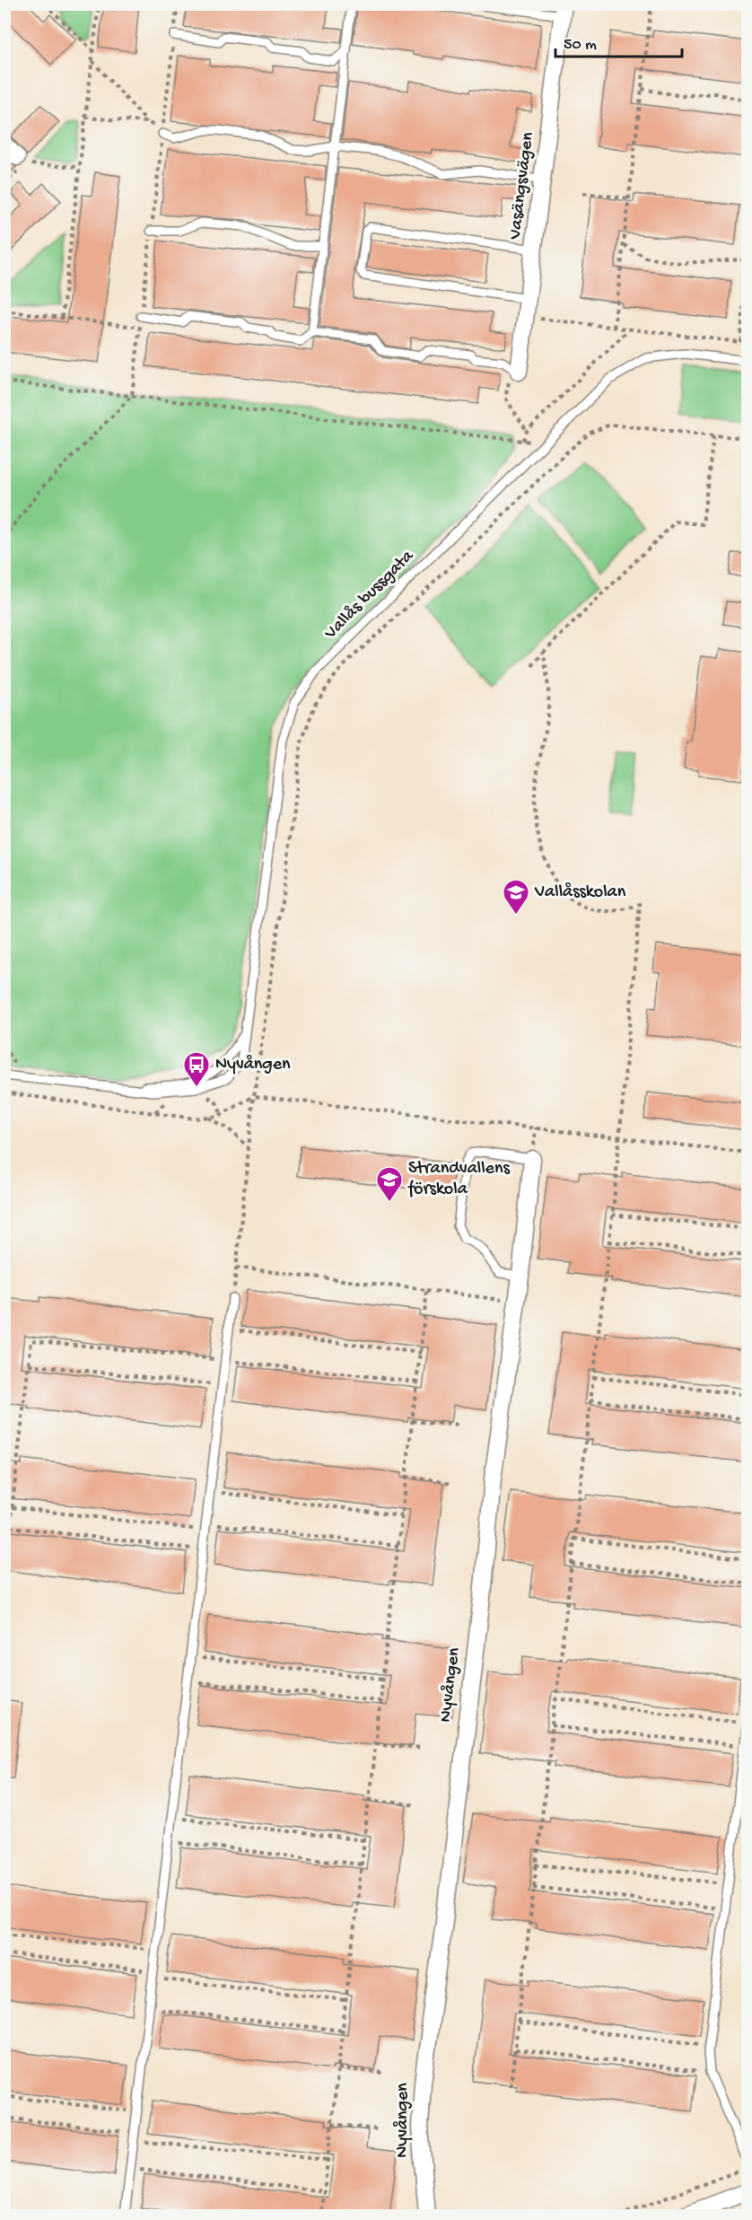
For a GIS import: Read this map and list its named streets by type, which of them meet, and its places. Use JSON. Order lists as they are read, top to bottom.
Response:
{
  "streets": {
    "street": ["Vasängsvägen", "Nyvången"],
    "lane": ["Vallås bussgata"]
  },
  "places": {
    "school or university": ["Vallåsskolan", "Strandvallens förskola"],
    "bus stop": ["Nyvången"]
  },
  "scale_bar": "50 m"
}
